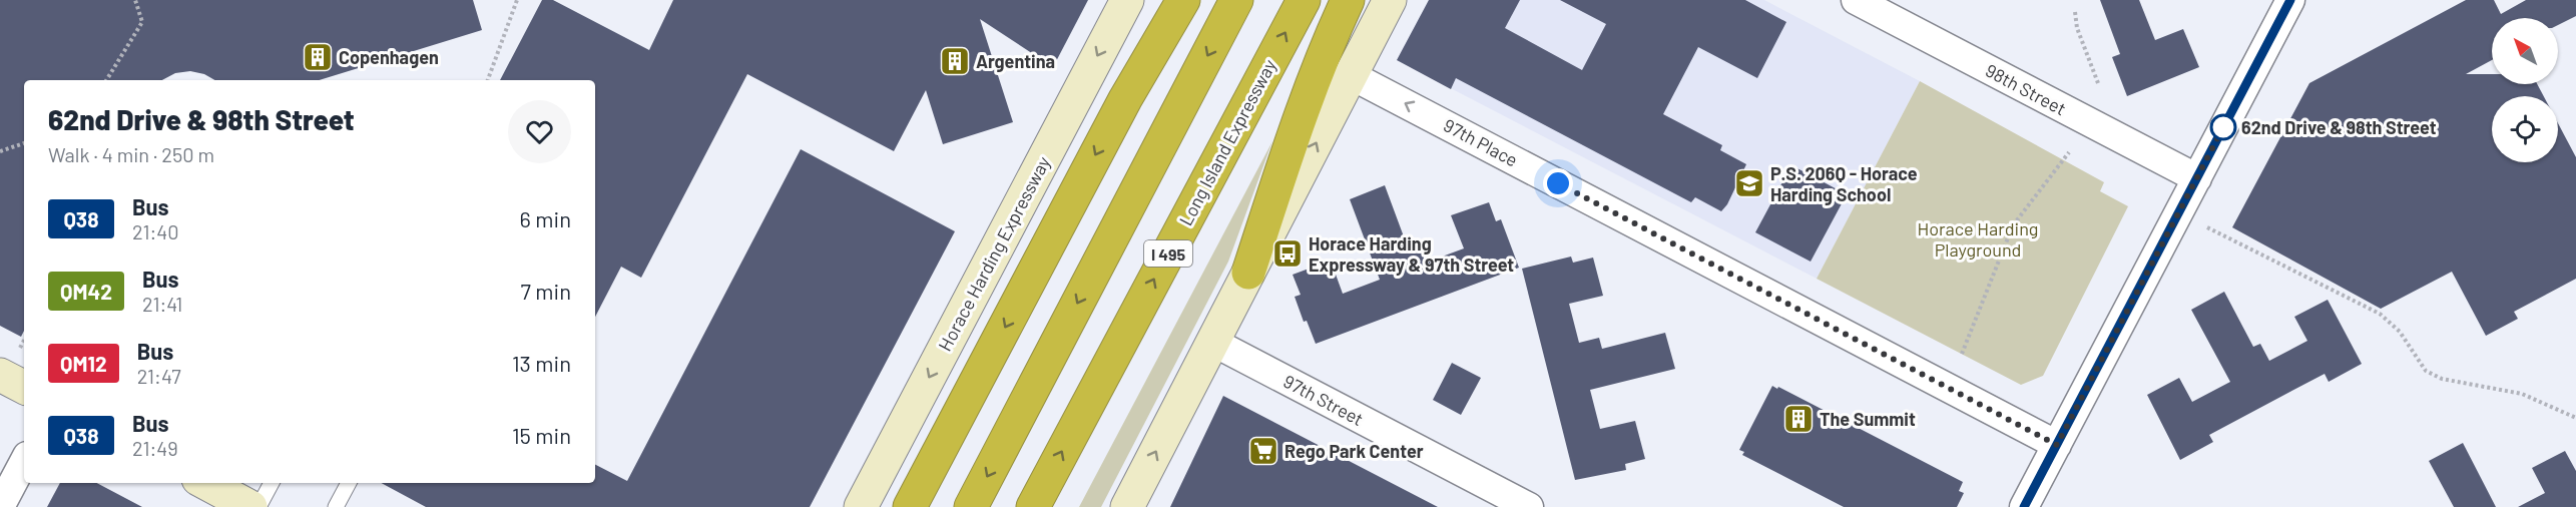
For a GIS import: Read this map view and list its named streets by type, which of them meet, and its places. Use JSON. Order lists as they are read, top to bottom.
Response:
{
  "streets": {
    "highway": ["Long Island Expressway", "I 495"],
    "main road": ["Horace Harding Expressway"],
    "street": ["98th Street", "97th Place", "97th Street"]
  },
  "one_way": ["97th Place"],
  "parks": ["Horace Harding Playground"],
  "places": {
    "building": ["Copenhagen", "Argentina", "The Summit"],
    "other": ["62nd Drive & 98th Street"],
    "school or university": ["P.S. 206Q - Horace Harding School"],
    "bus stop": ["Horace Harding Expressway & 97th Street"],
    "supermarket": ["Rego Park Center"]
  },
  "lines": ["bus line Q38"],
  "north": "top left",
  "page": {
    "heading": ["62nd Drive & 98th Street", "Walk · 4 min · 250 m"],
    "list": [
      {
        "mark": "Q38",
        "name": "Bus",
        "note": "21:40",
        "value": "6 min"
      },
      {
        "mark": "QM42",
        "name": "Bus",
        "note": "21:41",
        "value": "7 min"
      },
      {
        "mark": "QM12",
        "name": "Bus",
        "note": "21:47",
        "value": "13 min"
      },
      {
        "mark": "Q38",
        "name": "Bus",
        "note": "21:49",
        "value": "15 min"
      }
    ]
  }
}
